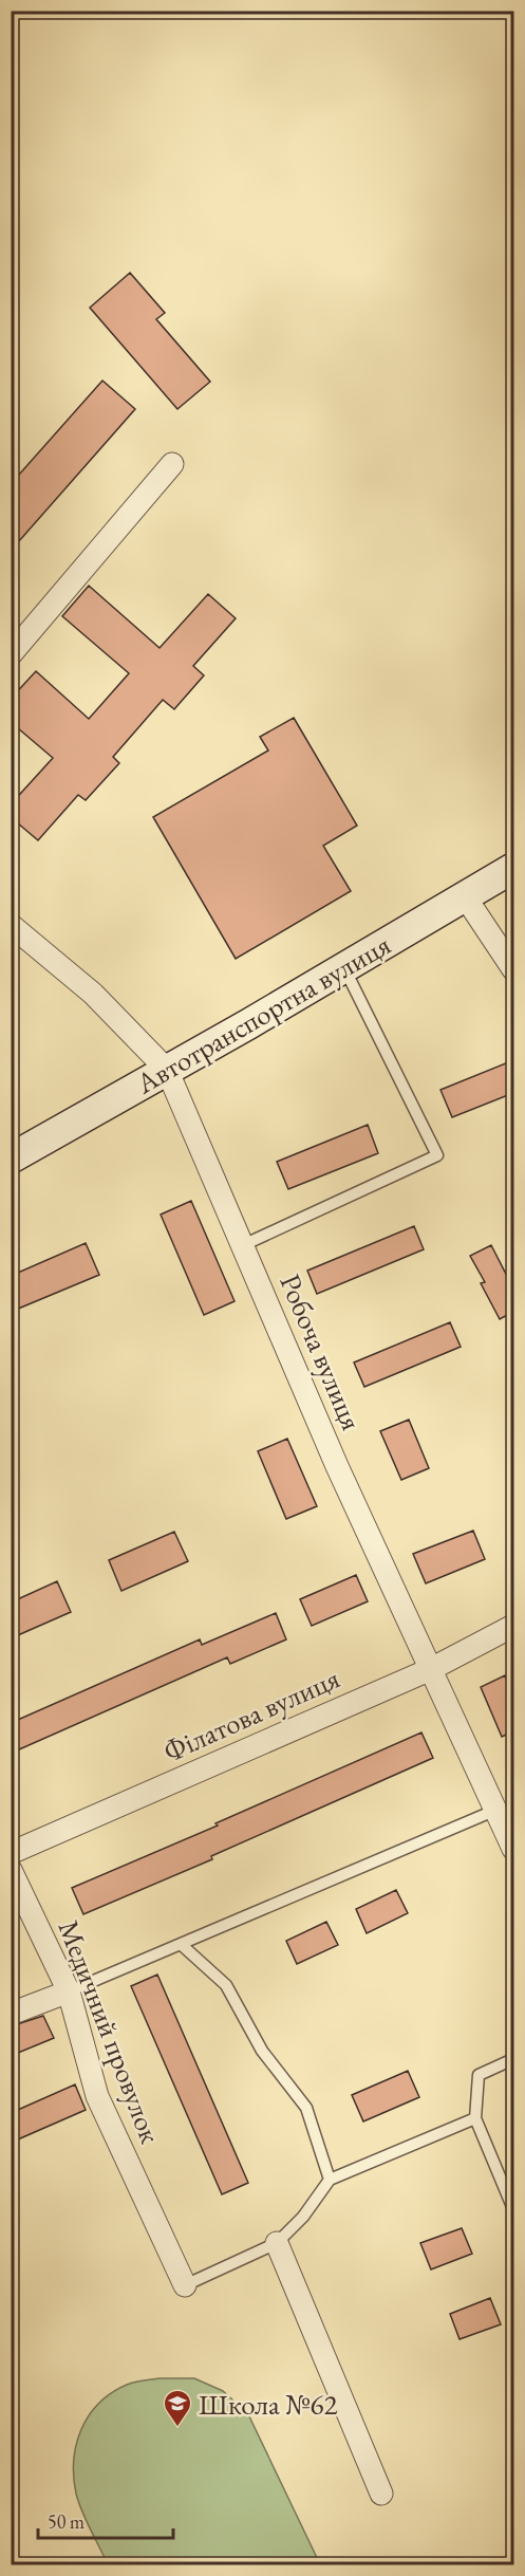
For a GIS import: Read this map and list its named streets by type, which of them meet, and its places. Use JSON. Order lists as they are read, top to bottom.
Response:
{
  "streets": {
    "main road": ["Автотранспортна вулиця"],
    "street": ["Робоча вулиця", "Філатова вулиця", "Медичний провулок"]
  },
  "crossings": [
    ["Автотранспортна вулиця", "Робоча вулиця"],
    ["Робоча вулиця", "Філатова вулиця"]
  ],
  "places": {
    "school or university": ["Школа №62"]
  },
  "scale_bar": "50 m"
}
